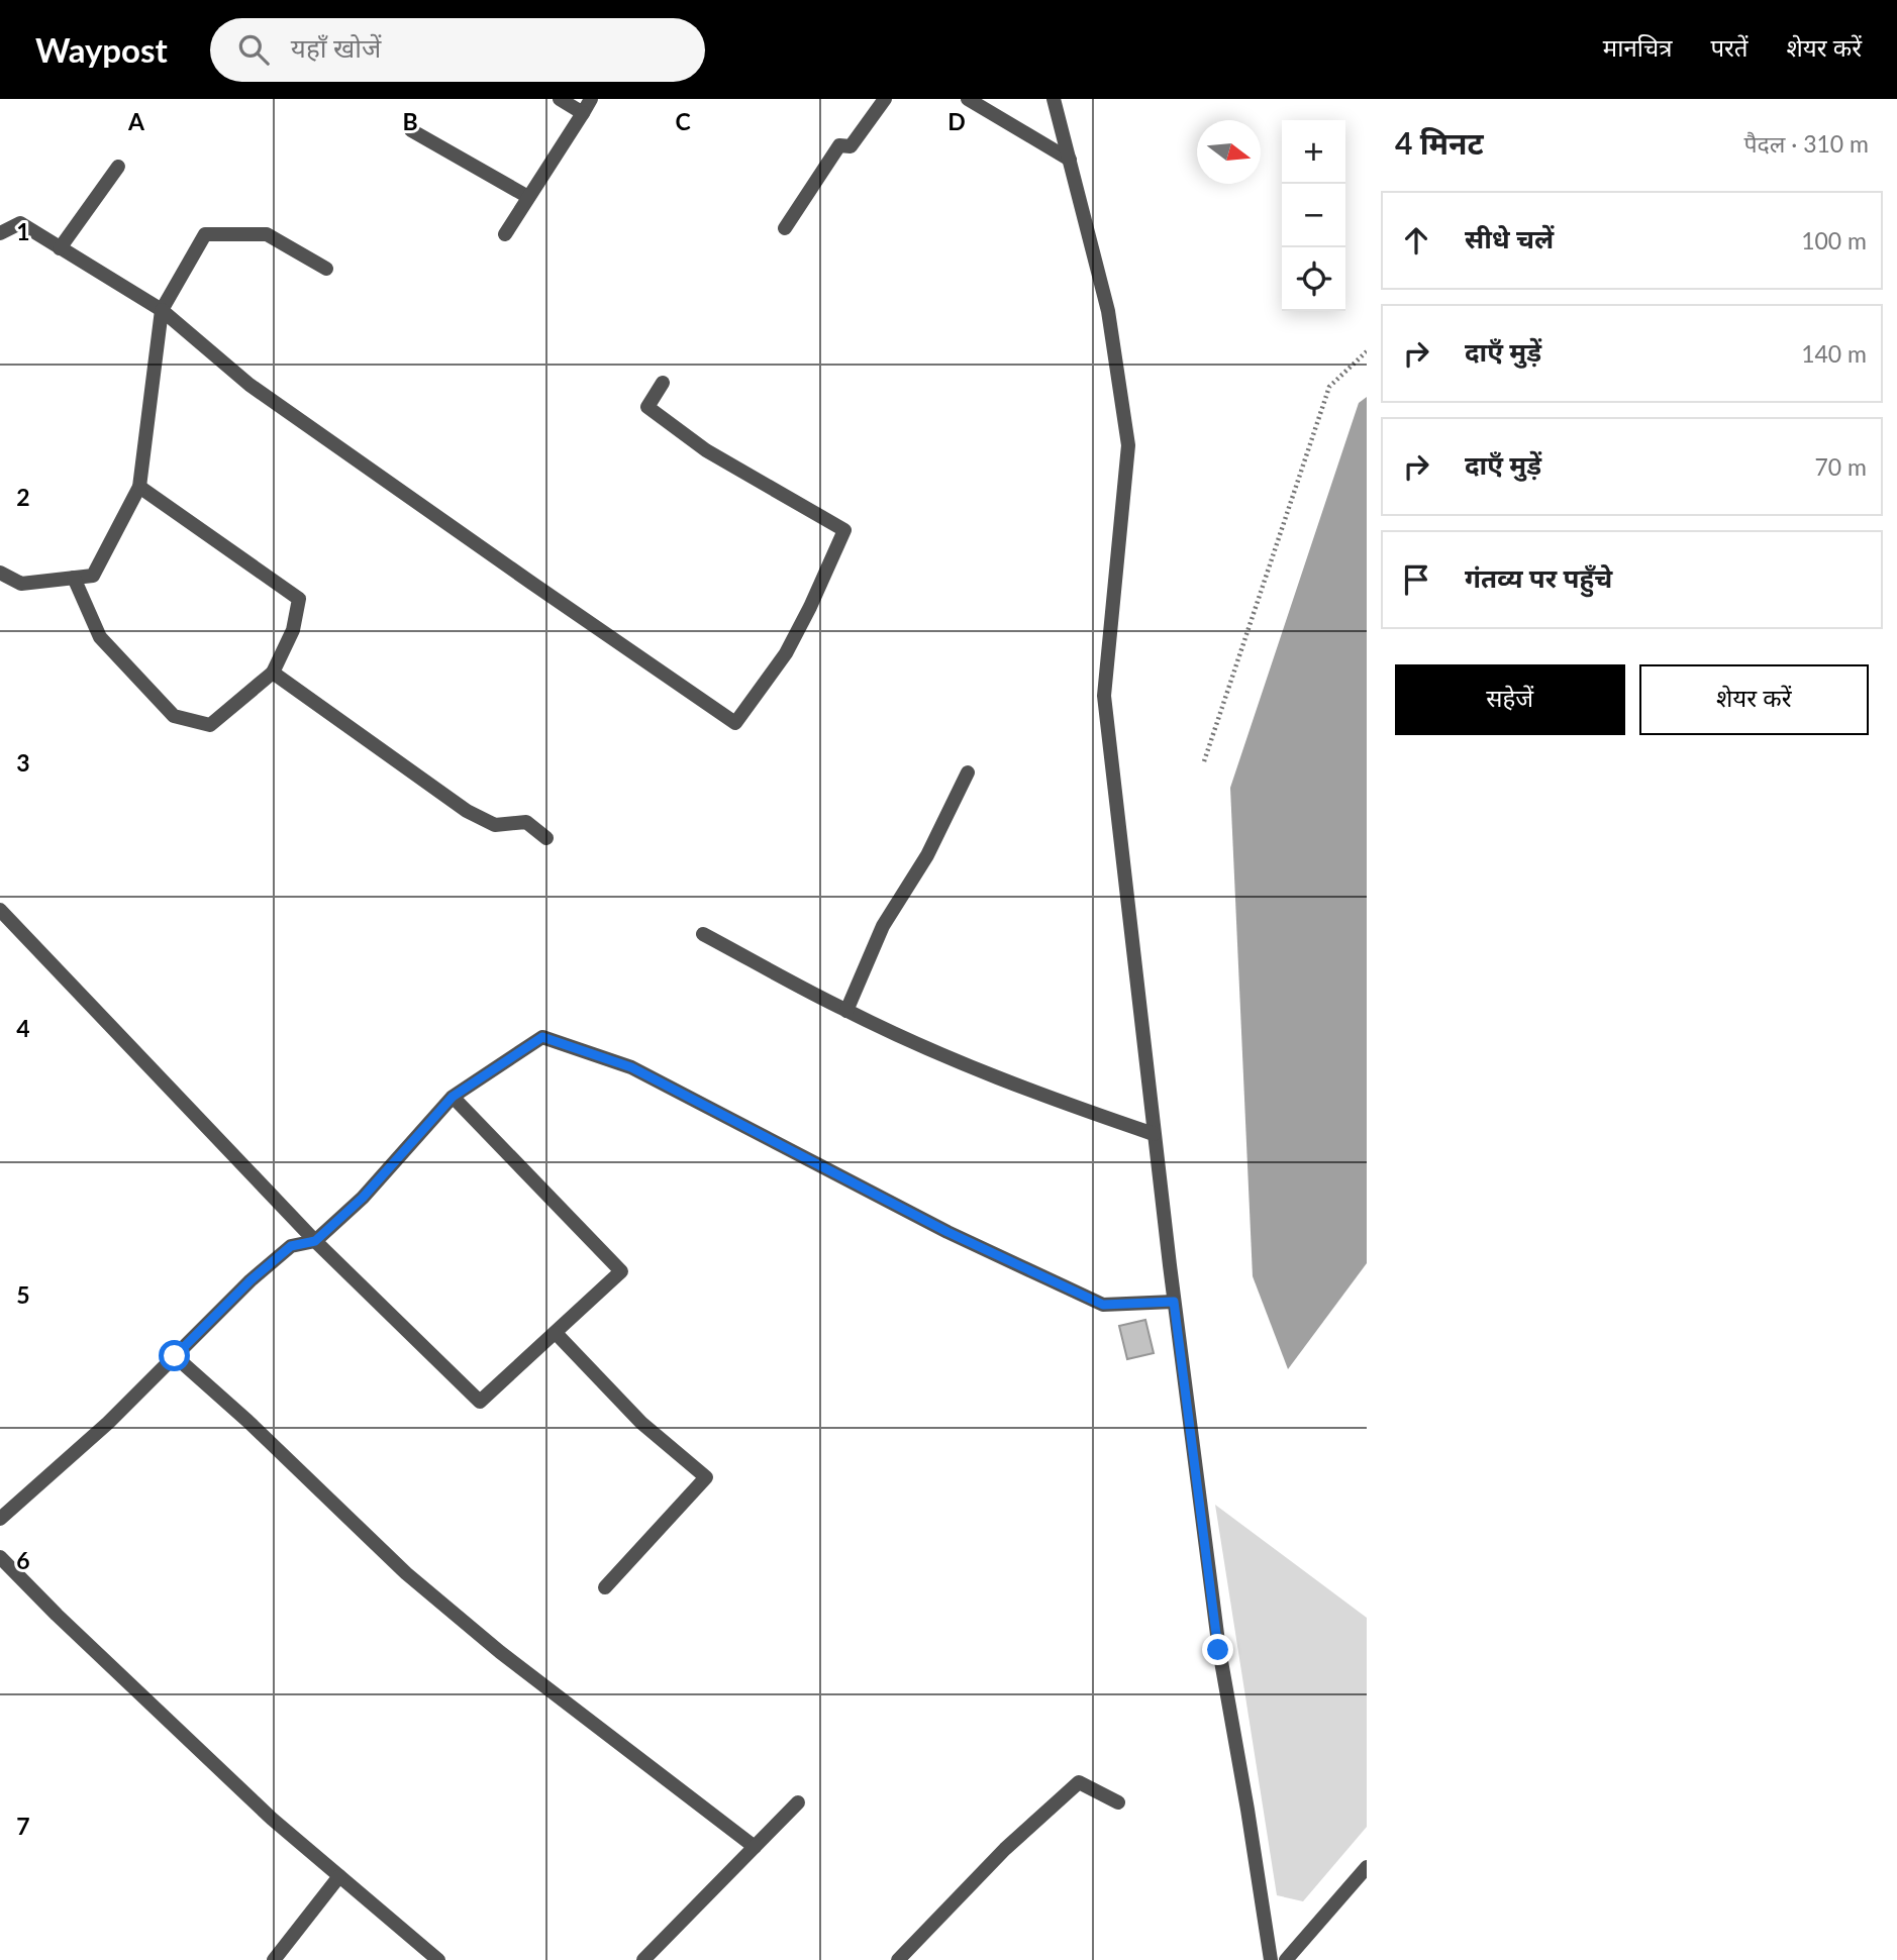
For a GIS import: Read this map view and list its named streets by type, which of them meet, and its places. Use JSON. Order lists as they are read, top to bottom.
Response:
{
  "north": "right",
  "page": {
    "header": "Waypost",
    "search": "यहाँ खोजें",
    "nav": ["मानचित्र", "परतें", "शेयर करें"],
    "heading": ["4 मिनट", "पैदल · 310 m"],
    "map_buttons": ["+", "−"],
    "list": [
      ["सीधे चलें", "100 m"],
      ["दाएँ मुड़ें", "140 m"],
      ["दाएँ मुड़ें", "70 m"],
      "गंतव्य पर पहुँचे"
    ],
    "buttons": ["सहेजें", "शेयर करें"]
  },
  "grid": {
    "columns": [
      "A",
      "B",
      "C",
      "D"
    ],
    "rows": [
      "1",
      "2",
      "3",
      "4",
      "5",
      "6",
      "7"
    ]
  }
}
